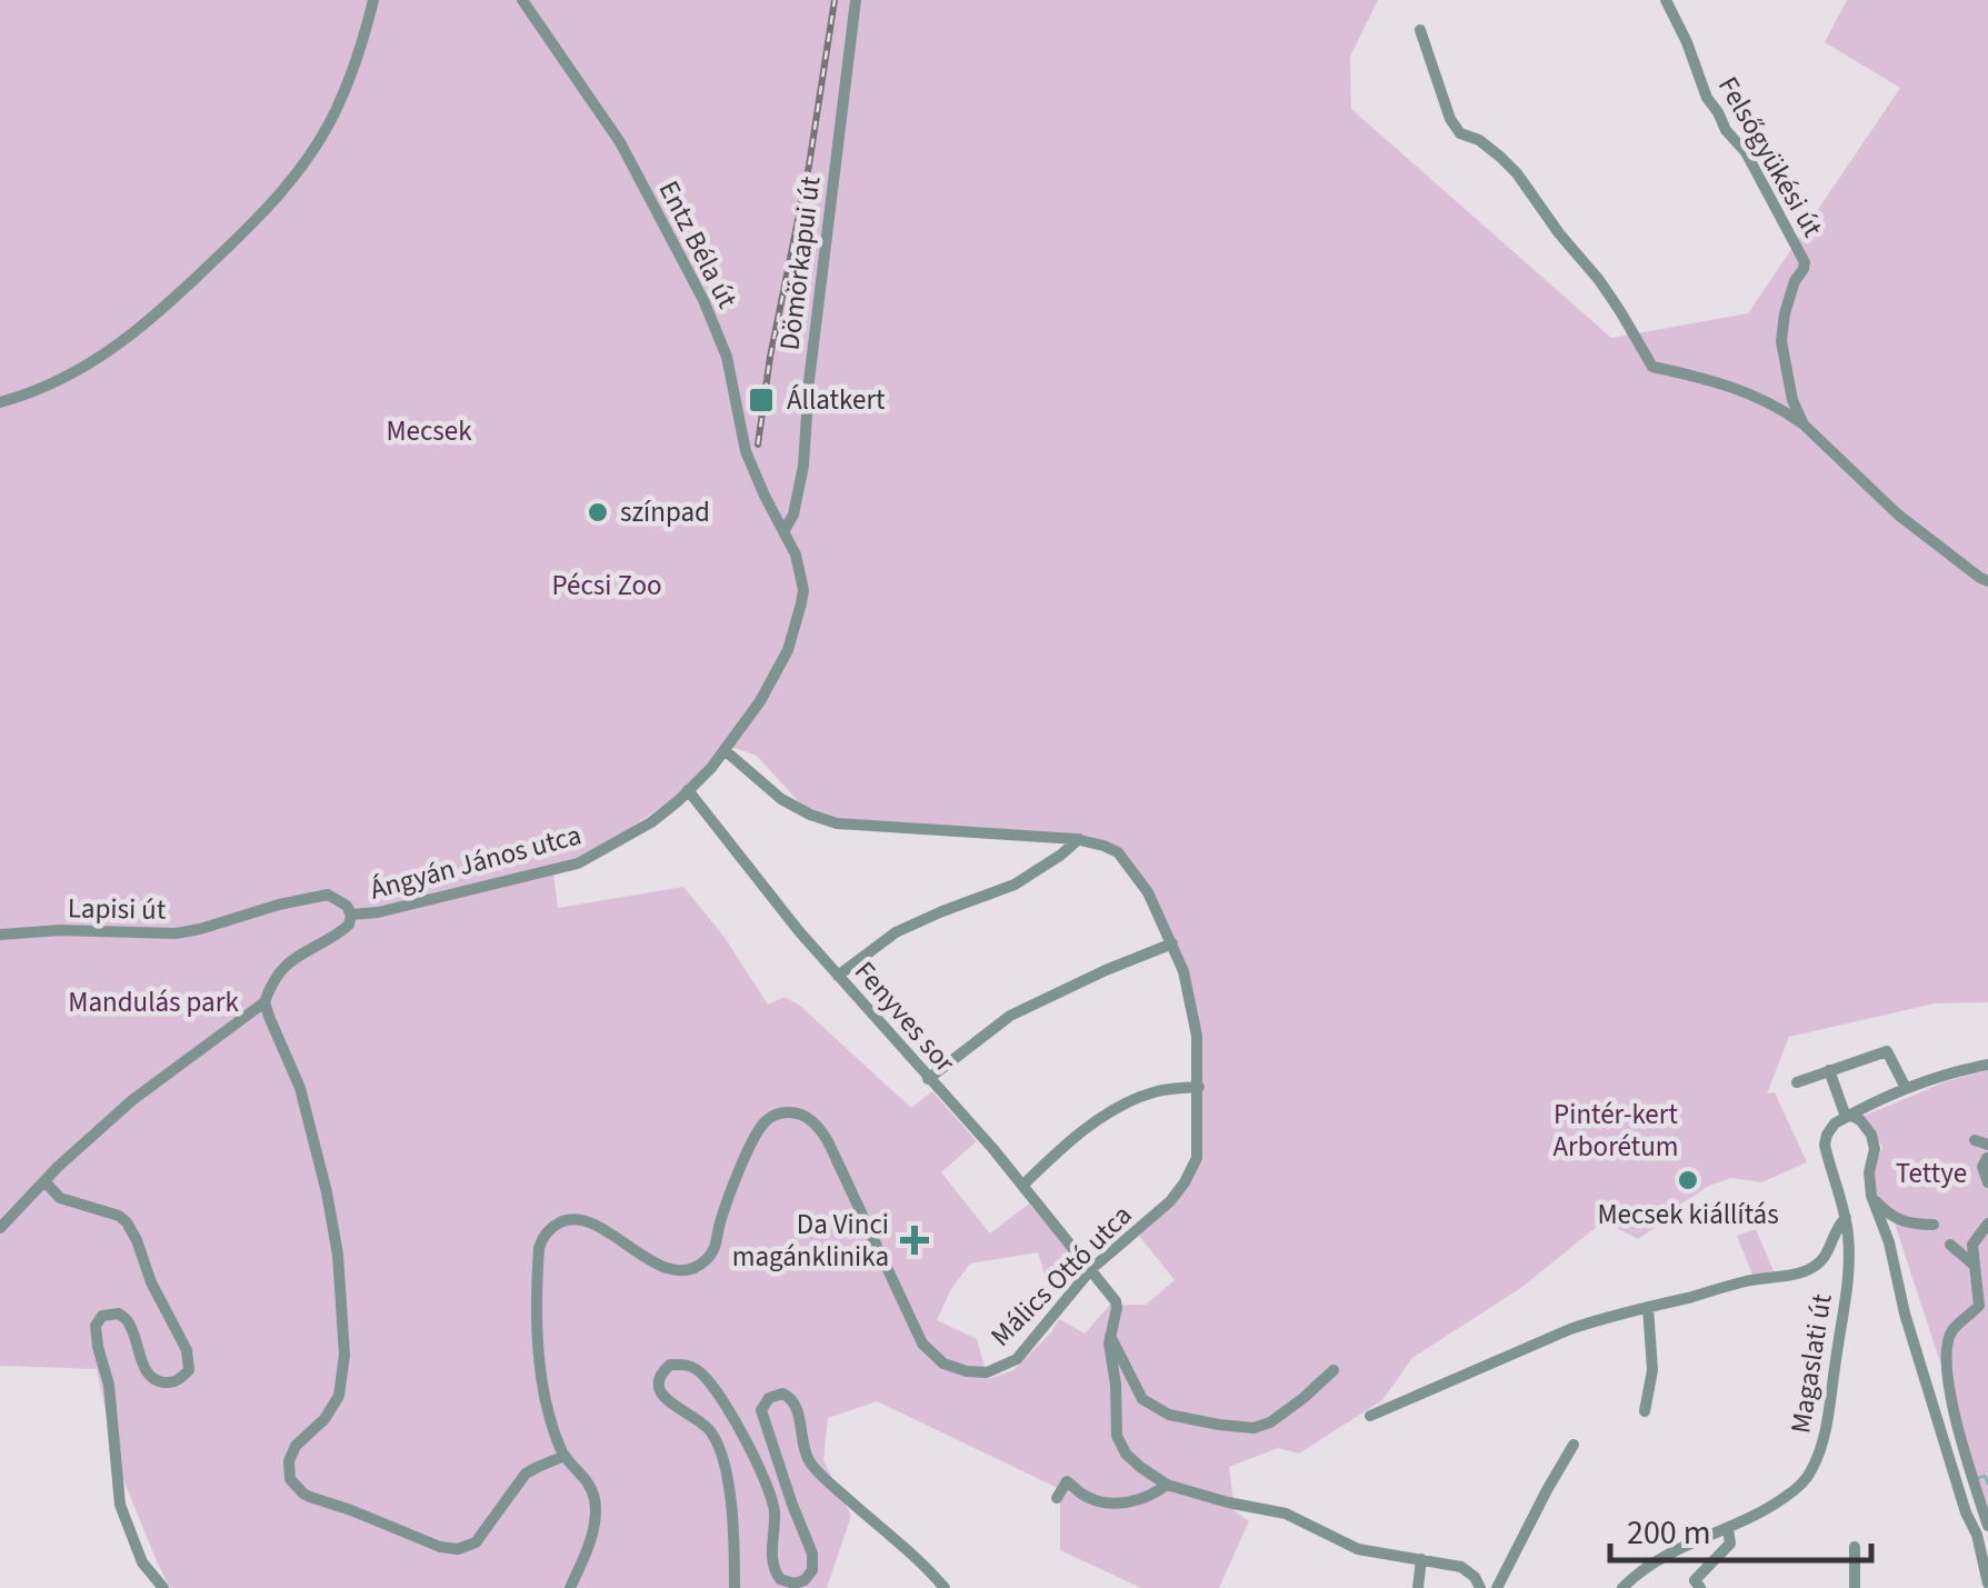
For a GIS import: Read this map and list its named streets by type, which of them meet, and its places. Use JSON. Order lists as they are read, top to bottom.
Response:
{
  "streets": {
    "street": [
      "Felsőgyükési út",
      "Entz Béla út",
      "Dömörkapui út",
      "Ángyán János utca",
      "Lapisi út",
      "Fenyves sor",
      "Málics Ottó utca",
      "Magaslati út"
    ]
  },
  "crossings": [
    ["Entz Béla út", "Dömörkapui út"],
    ["Entz Béla út", "Ángyán János utca"],
    ["Dömörkapui út", "Ángyán János utca"],
    ["Ángyán János utca", "Lapisi út"],
    ["Ángyán János utca", "Fenyves sor"],
    ["Ángyán János utca", "Málics Ottó utca"],
    ["Fenyves sor", "Málics Ottó utca"]
  ],
  "parks": [
    "Mecsek",
    "Pécsi Zoo",
    "Mandulás park",
    "Pintér-kert Arborétum",
    "Tettye"
  ],
  "places": {
    "transit": ["Állatkert"],
    "other": ["színpad", "Mecsek kiállítás"],
    "health": ["Da Vinci magánklinika"]
  },
  "scale_bar": "200 m"
}
